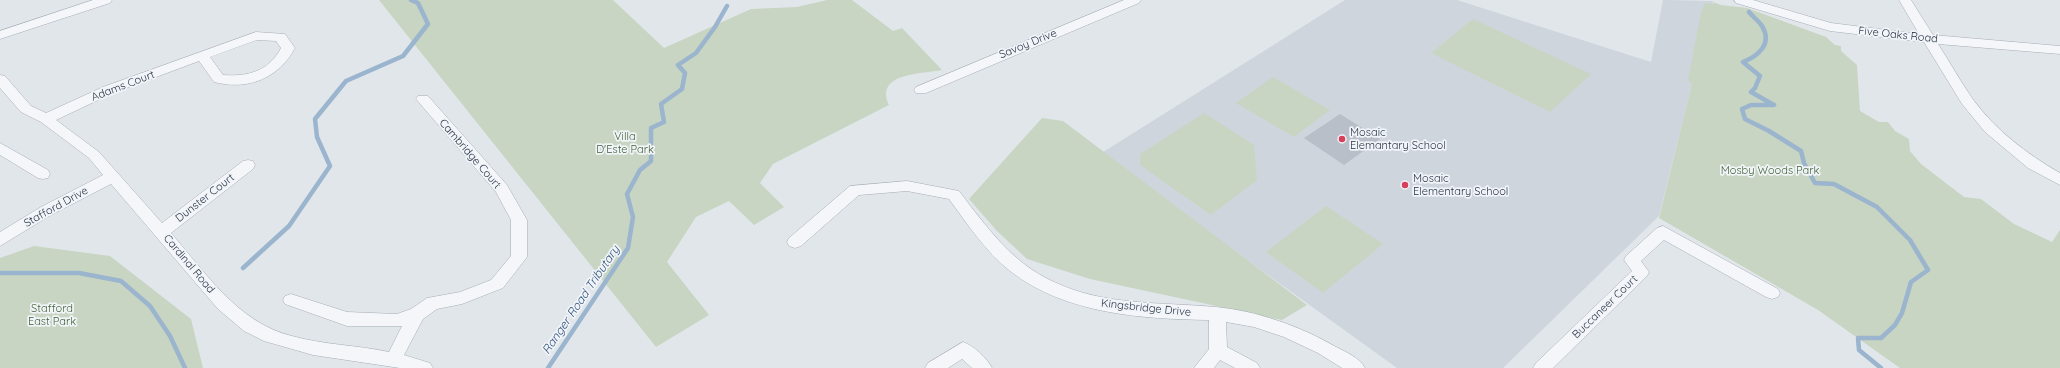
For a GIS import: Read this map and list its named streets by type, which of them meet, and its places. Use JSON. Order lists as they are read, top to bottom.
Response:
{
  "streets": {
    "street": [
      "Five Oaks Road",
      "Savoy Drive",
      "Adams Court",
      "Cambridge Court",
      "Dunster Court",
      "Stafford Drive",
      "Cardinal Road",
      "Buccaneer Court",
      "Kingsbridge Drive"
    ]
  },
  "crossings": [
    ["Adams Court", "Cardinal Road"],
    ["Dunster Court", "Cardinal Road"],
    ["Stafford Drive", "Cardinal Road"]
  ],
  "water": ["Ranger Road Tributary"],
  "parks": ["Villa D'Este Park", "Mosby Woods Park", "Stafford East Park"],
  "places": ["Mosaic Elemantary School", "Mosaic Elementary School"]
}
